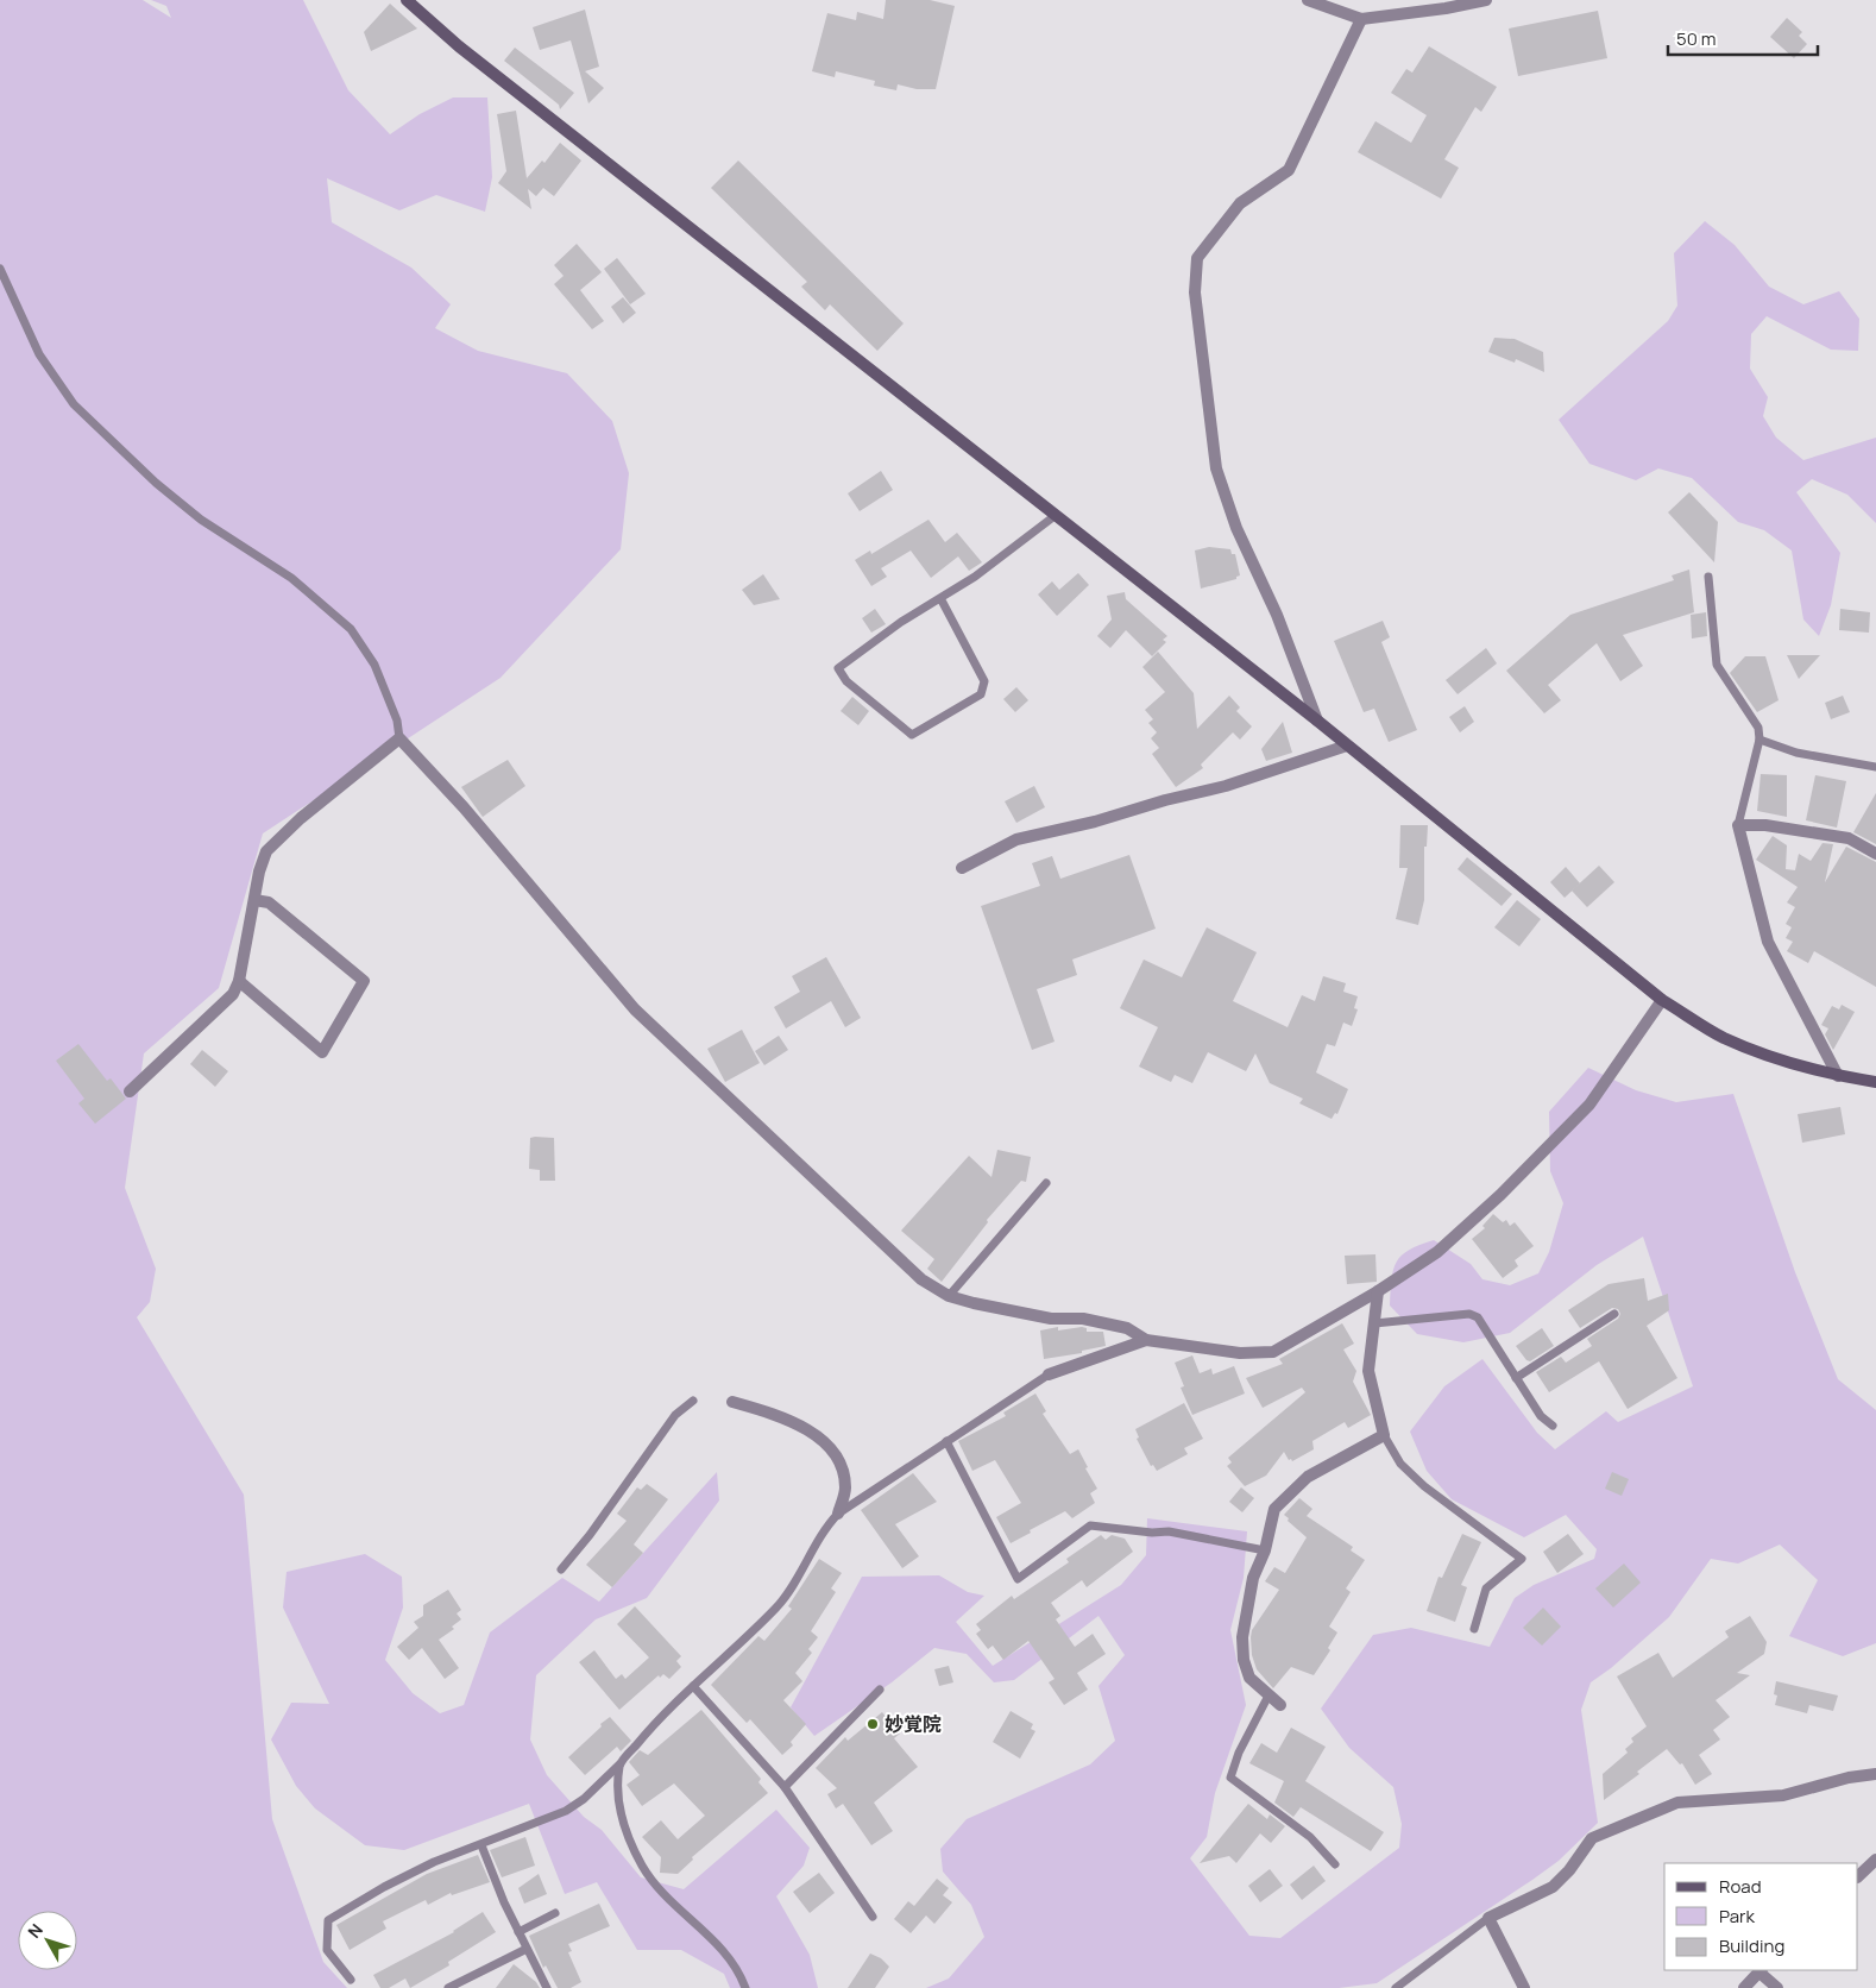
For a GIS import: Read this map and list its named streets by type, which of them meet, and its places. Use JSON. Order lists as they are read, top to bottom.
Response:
{
  "places": ["妙覚院"],
  "legend": ["Road", "Park", "Building"],
  "scale_bar": "50 m",
  "north": "top left"
}
